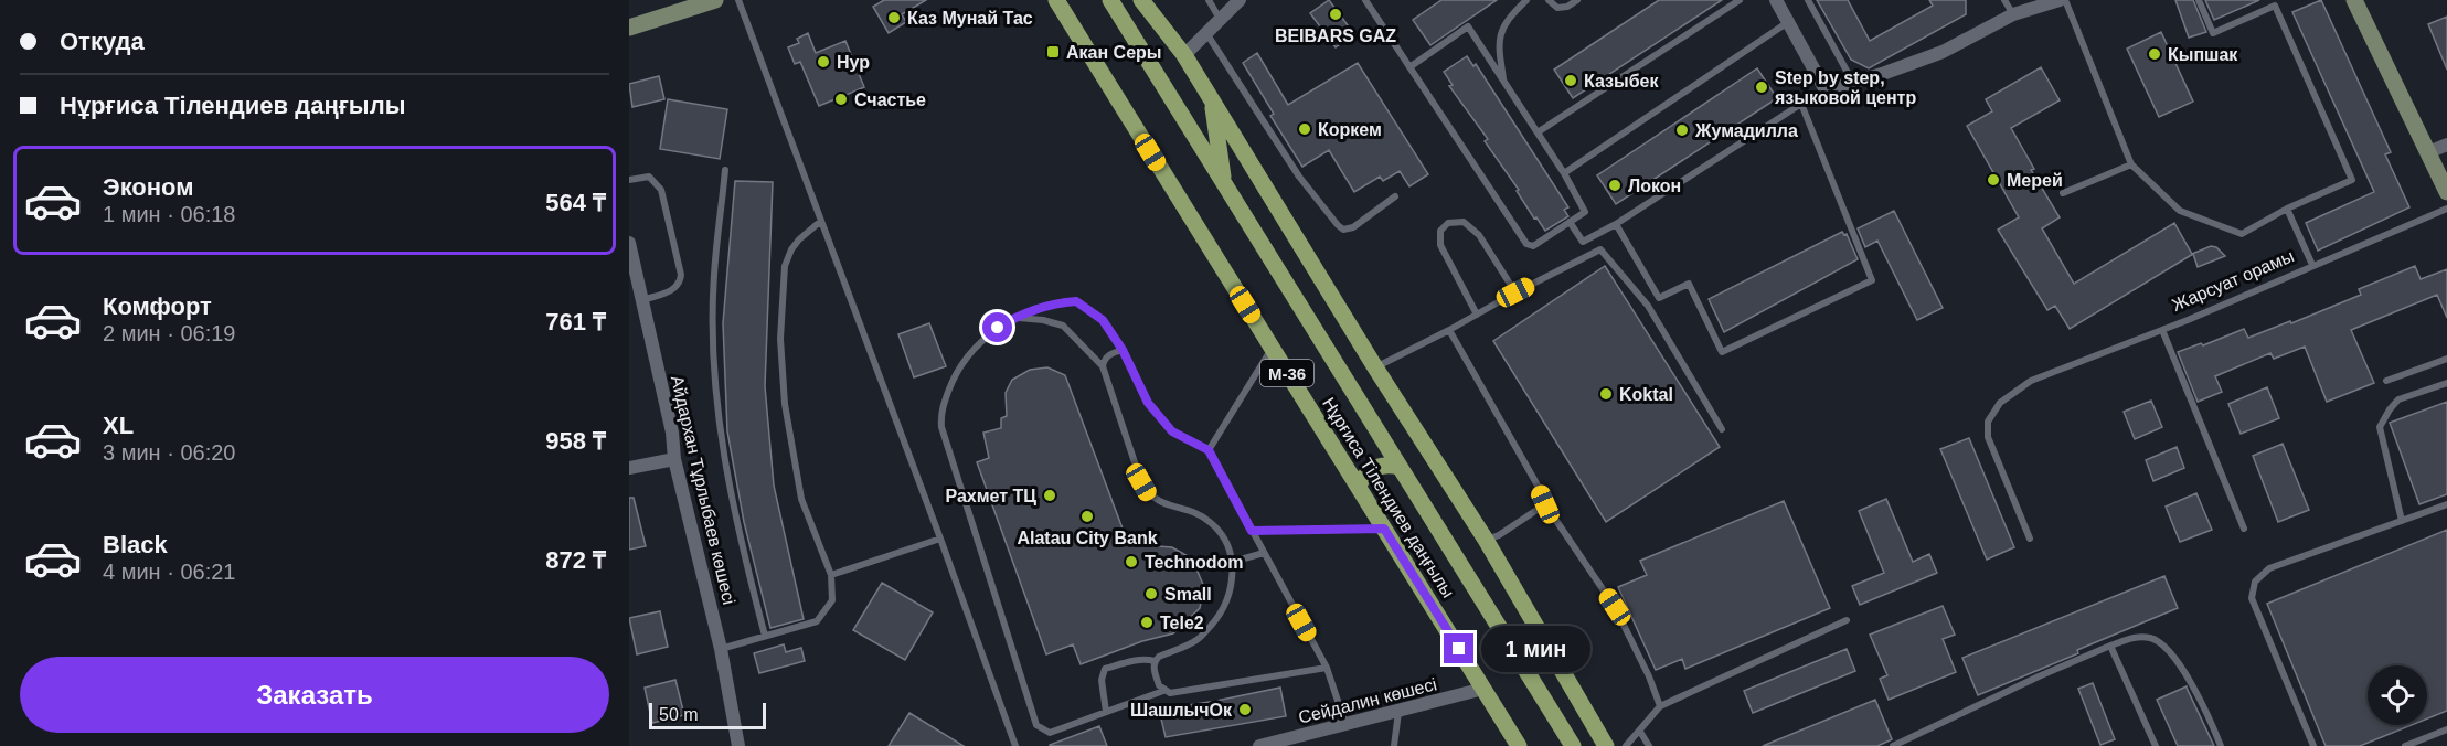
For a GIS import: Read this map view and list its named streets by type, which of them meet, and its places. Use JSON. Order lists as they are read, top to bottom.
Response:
{
  "streets": {
    "main road": ["M-36", "Нұрғиса Тілендиев даңғылы"],
    "street": ["Айдархан Тұрлыбаев көшесі", "Сейдалин көшесі"],
    "lane": ["Жарсуат орамы"]
  },
  "crossings": [
    ["Нұрғиса Тілендиев даңғылы", "Сейдалин көшесі"]
  ],
  "places": {
    "other": [
      "BEIBARS GAZ",
      "Каз Мунай Тас",
      "Кыпшак",
      "Нур",
      "Казыбек",
      "Step by step, языковой центр",
      "Счастье",
      "Коркем",
      "Жумадилла",
      "Мерей",
      "Локон",
      "Koktal",
      "Рахмет ТЦ",
      "Alatau City Bank",
      "Technodom",
      "Small",
      "Tele2",
      "ШашлычОк"
    ],
    "transit": ["Акан Серы"]
  },
  "scale_bar": "50 m",
  "page": {
    "banner": ["Откуда", "Нұрғиса Тілендиев даңғылы"],
    "list": [
      {
        "name": "Эконом",
        "note": "1 мин · 06:18",
        "value": "564 ₸"
      },
      {
        "name": "Комфорт",
        "note": "2 мин · 06:19",
        "value": "761 ₸"
      },
      {
        "name": "XL",
        "note": "3 мин · 06:20",
        "value": "958 ₸"
      },
      {
        "name": "Black",
        "note": "4 мин · 06:21",
        "value": "872 ₸"
      }
    ],
    "bubble": "1 мин",
    "buttons": "Заказать",
    "scale": "50 m"
  }
}
